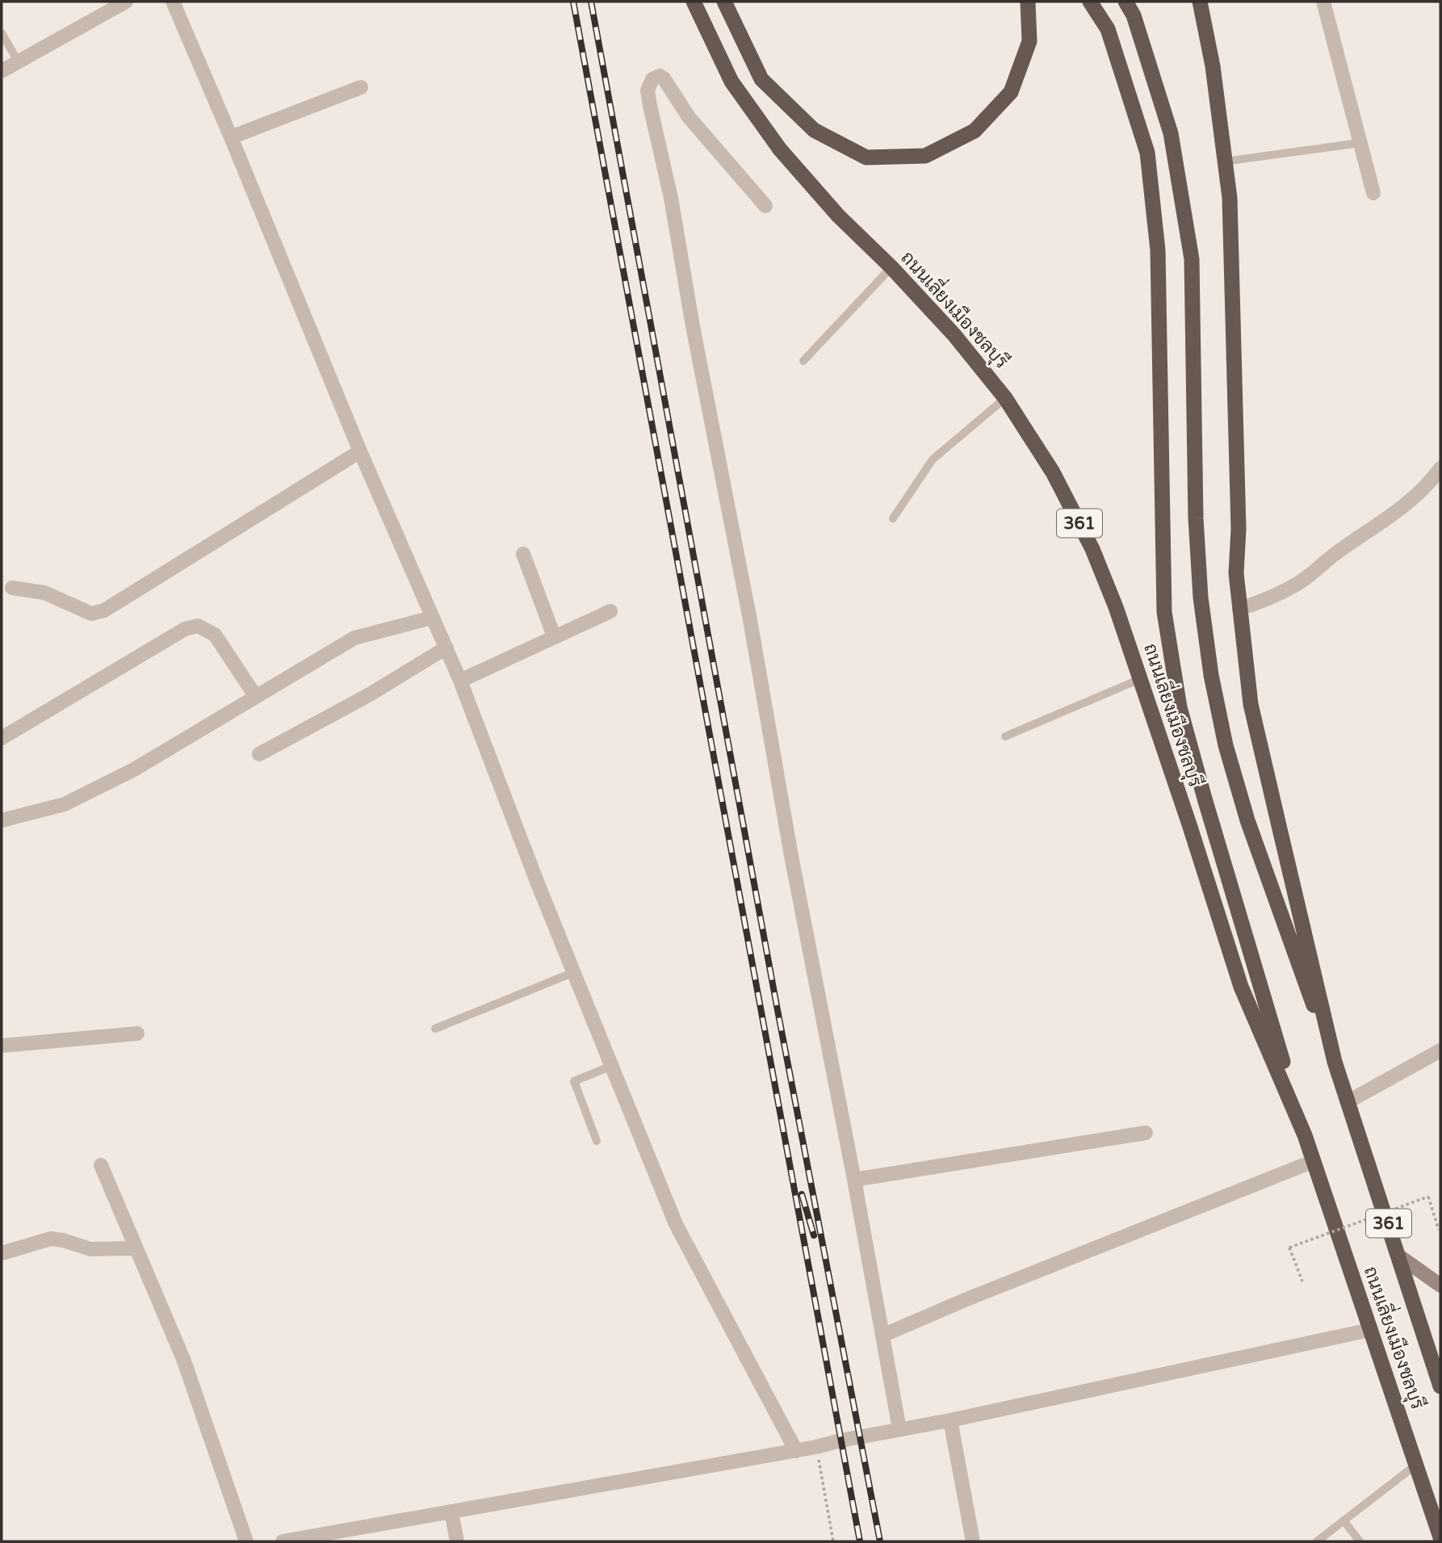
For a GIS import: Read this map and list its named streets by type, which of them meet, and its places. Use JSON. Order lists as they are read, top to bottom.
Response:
{
  "streets": {
    "highway": ["ถนนเลี่ยงเมืองชลบุรี", "361"]
  }
}
